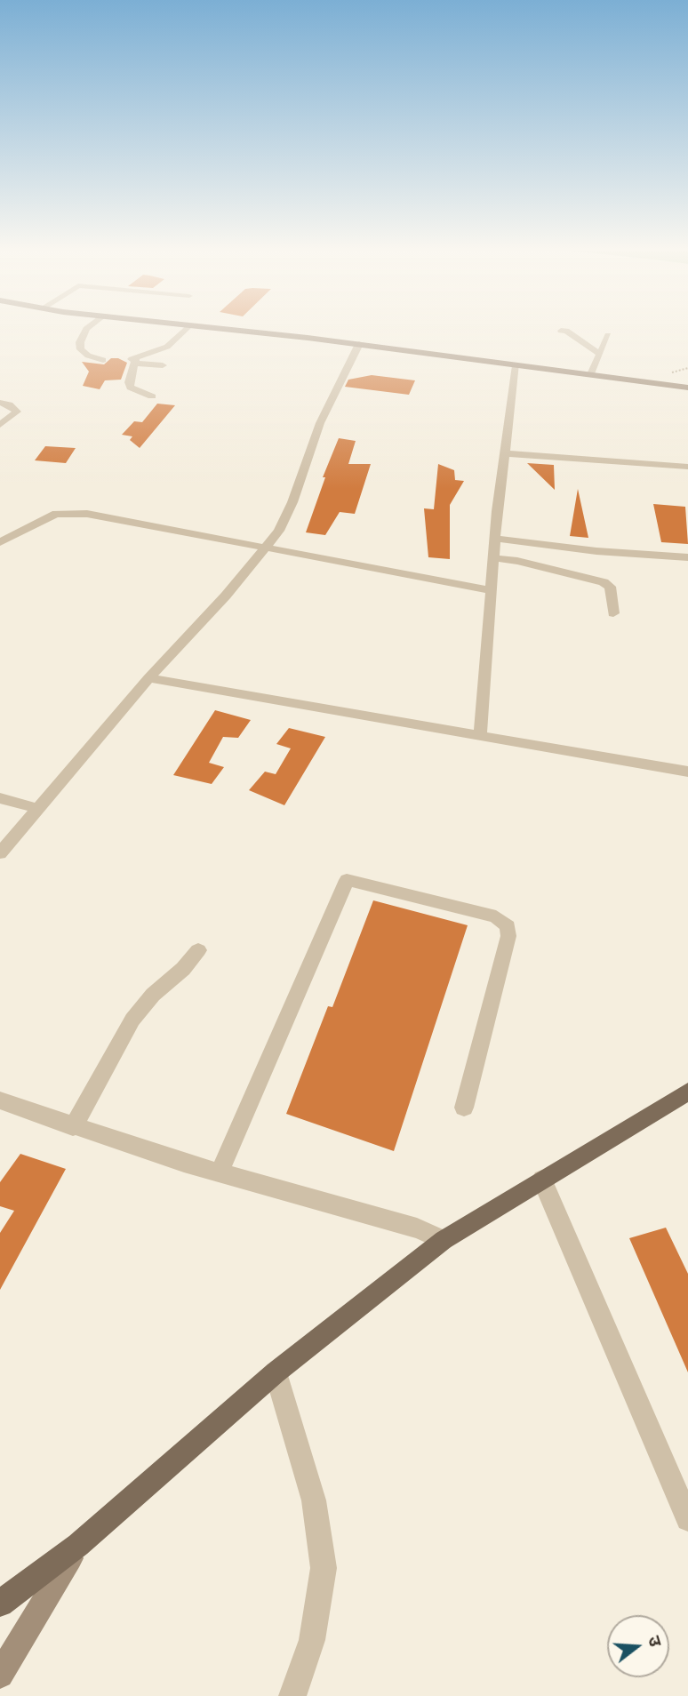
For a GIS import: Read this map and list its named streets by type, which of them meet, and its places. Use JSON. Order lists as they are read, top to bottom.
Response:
{
  "north": "right"
}
